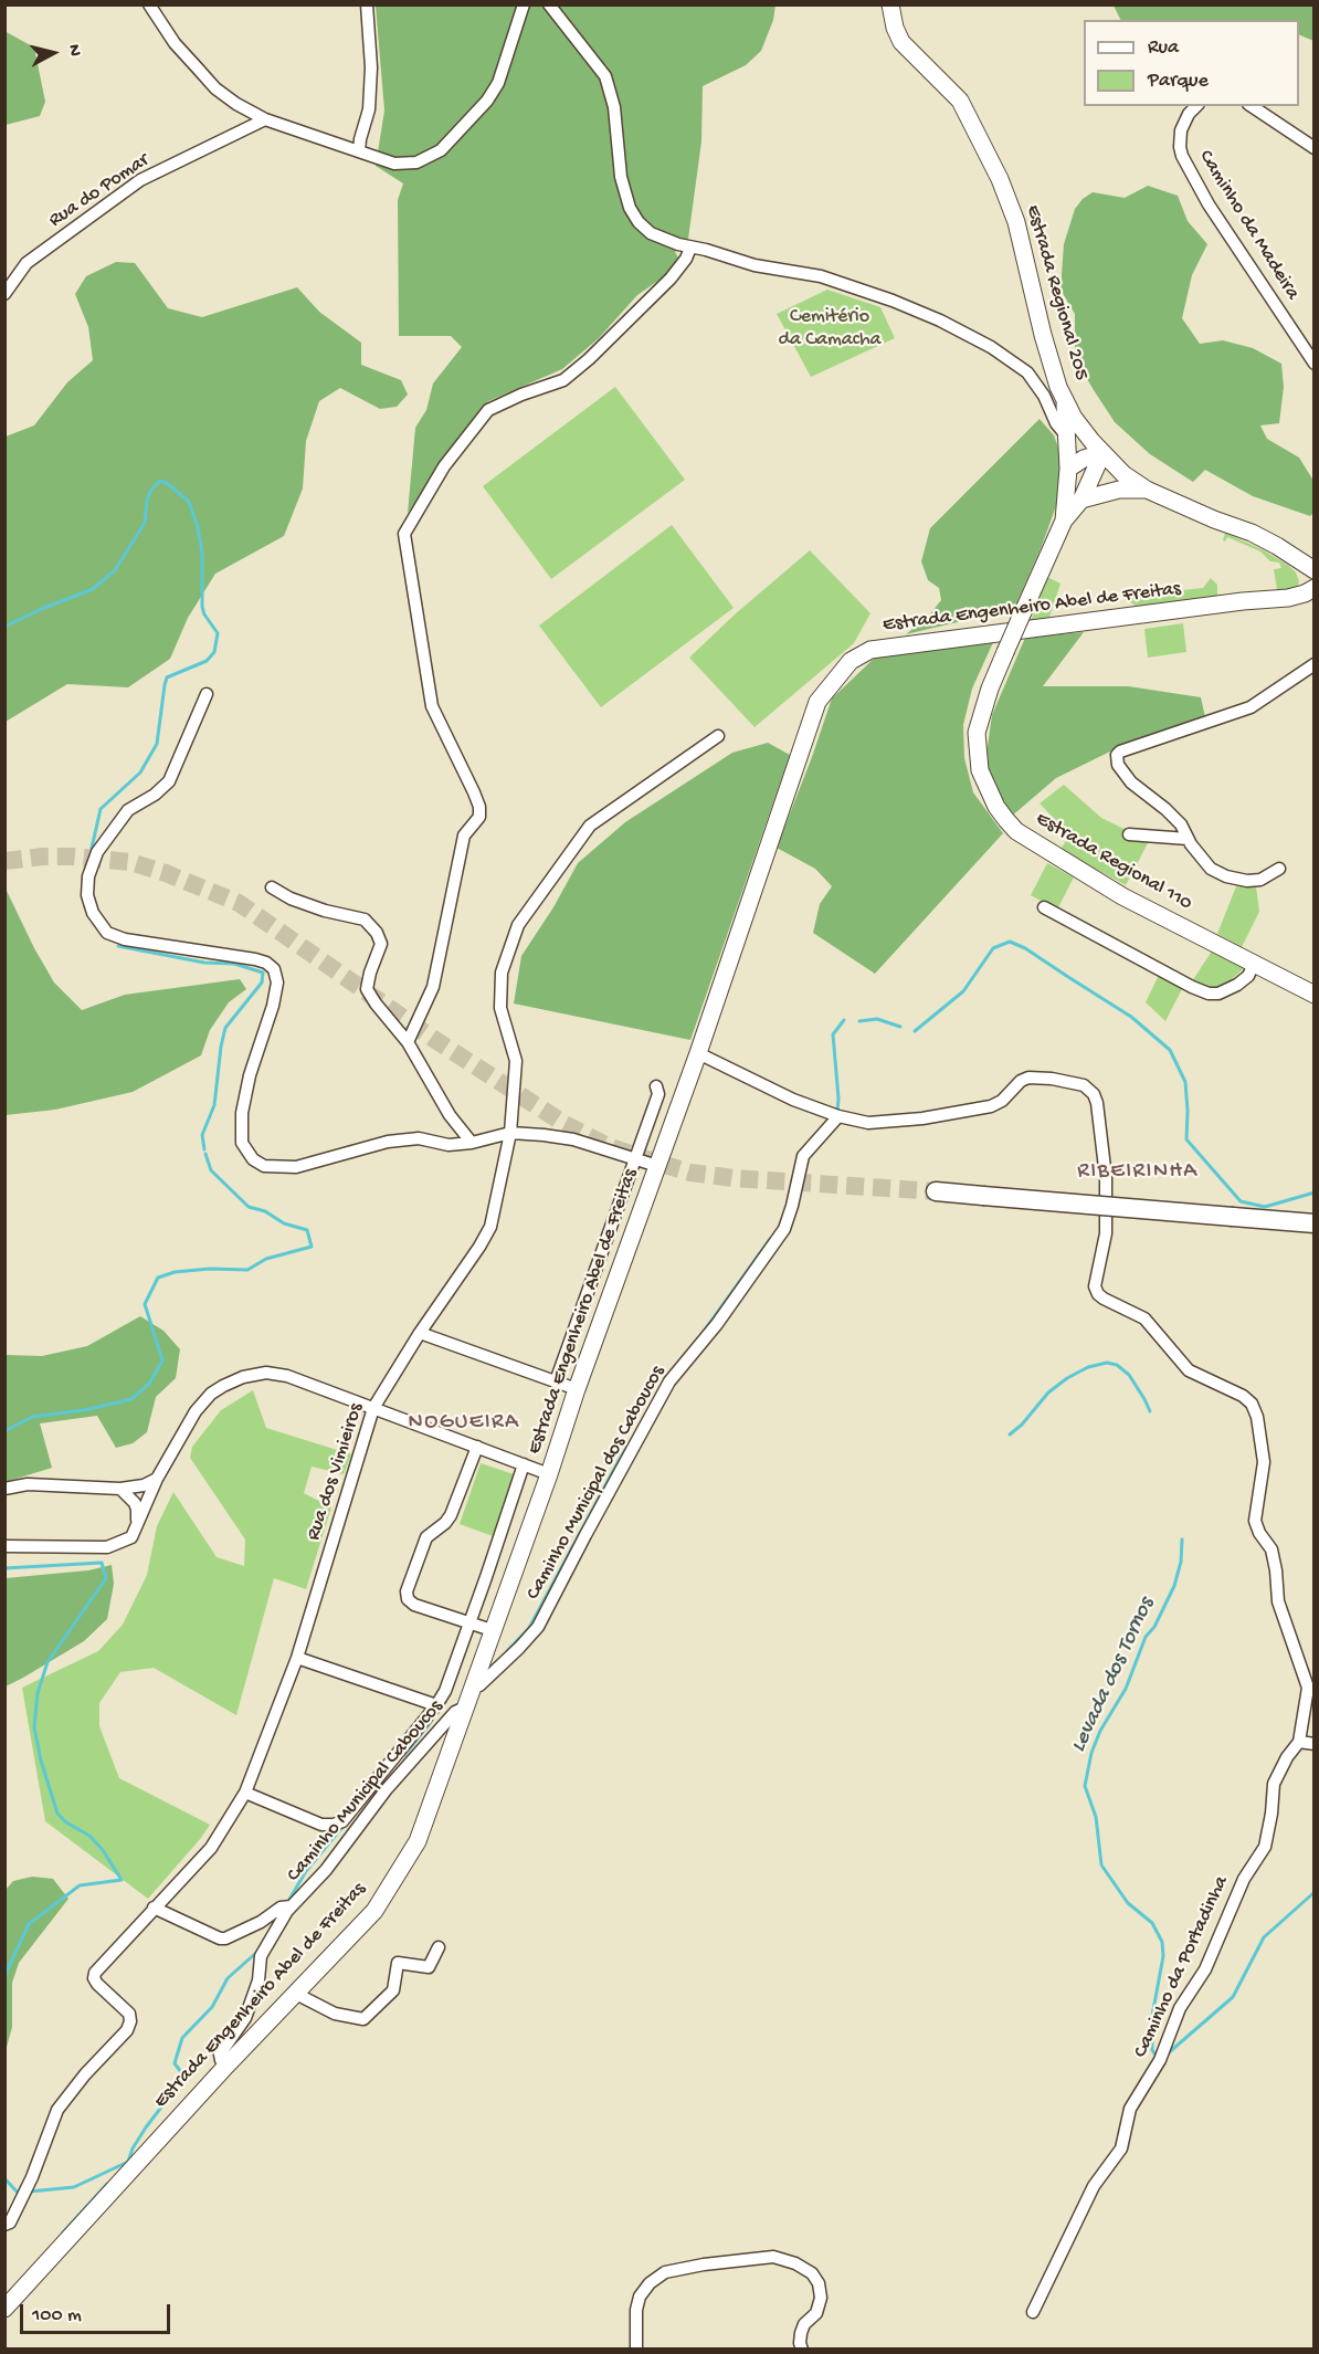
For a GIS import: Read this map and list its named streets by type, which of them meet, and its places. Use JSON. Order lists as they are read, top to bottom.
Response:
{
  "streets": {
    "main road": ["Estrada Regional 205", "Estrada Engenheiro Abel de Freitas", "Estrada Regional 110"],
    "street": [
      "Rua do Pomar",
      "Caminho da Madeira",
      "Rua dos Vimieiros",
      "Caminho Municipal dos Caboucos",
      "Caminho Municipal Caboucos",
      "Caminho da Portadinha"
    ]
  },
  "crossings": [
    ["Estrada Regional 205", "Estrada Regional 110"],
    ["Estrada Engenheiro Abel de Freitas", "Caminho Municipal dos Caboucos"],
    ["Estrada Engenheiro Abel de Freitas", "Caminho Municipal Caboucos"],
    ["Rua dos Vimieiros", "Caminho Municipal Caboucos"]
  ],
  "districts": ["RIBEIRINHA", "NOGUEIRA"],
  "water": ["Levada dos Tornos"],
  "parks": ["Cemitério da Camacha"],
  "legend": ["Rua", "Parque"],
  "scale_bar": "100 m",
  "north": "right"
}
